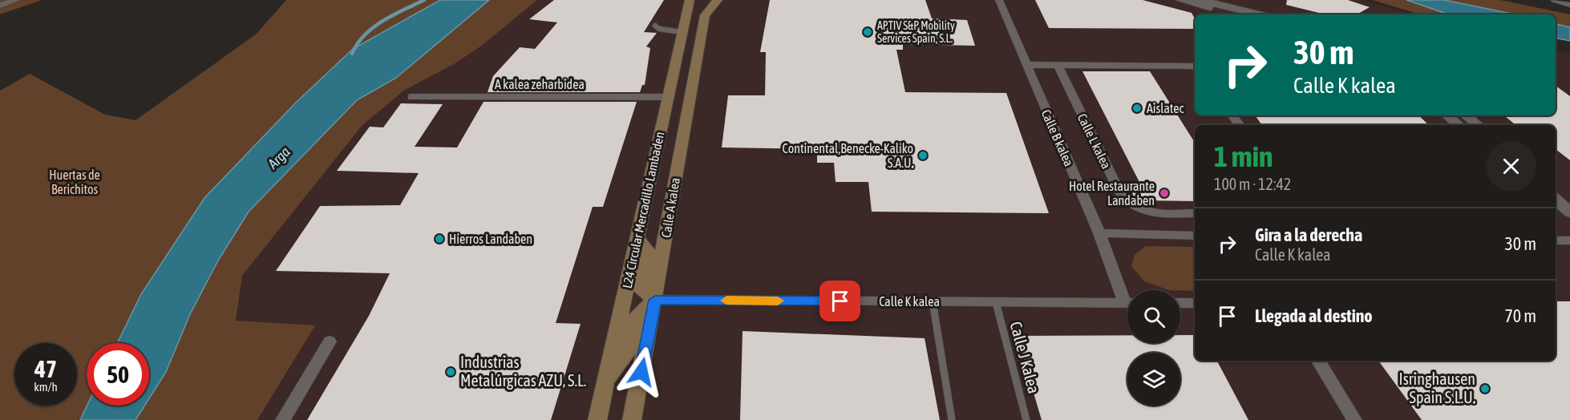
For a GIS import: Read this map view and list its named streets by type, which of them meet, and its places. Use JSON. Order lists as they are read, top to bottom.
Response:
{
  "streets": {
    "main road": ["Calle A kalea", "L24 Circular Mercadillo Lambaden"],
    "street": [
      "A kalea zeharbidea",
      "Calle B kalea",
      "Calle L kalea",
      "Calle K kalea"
    ],
    "lane": ["Calle J Kalea"]
  },
  "crossings": [
    ["A kalea zeharbidea", "L24 Circular Mercadillo Lambaden"],
    ["Calle A kalea", "Calle K kalea"],
    ["Calle K kalea", "Calle J Kalea"]
  ],
  "water": ["Arga"],
  "parks": ["Huertas de Berichitos"],
  "places": [
    "APTIV S&P Mobility Services Spain, S.L.",
    "Aislatec",
    "Continental,Benecke-Kaliko S.A.U.",
    "Hotel Restaurante Landaben",
    "Hierros Landaben",
    "Industrias Metalúrgicas AZU, S.L.",
    "Isringhausen Spain S.L.U."
  ],
  "page": {
    "turn": ["30 m", "Calle K kalea"],
    "heading": ["1 min", "100 m · 12:42"],
    "list": [
      {
        "name": "Gira a la derecha",
        "note": "Calle K kalea",
        "value": "30 m"
      },
      {
        "name": "Llegada al destino",
        "value": "70 m"
      }
    ],
    "speed": "47 km/h",
    "limit": "50"
  }
}
